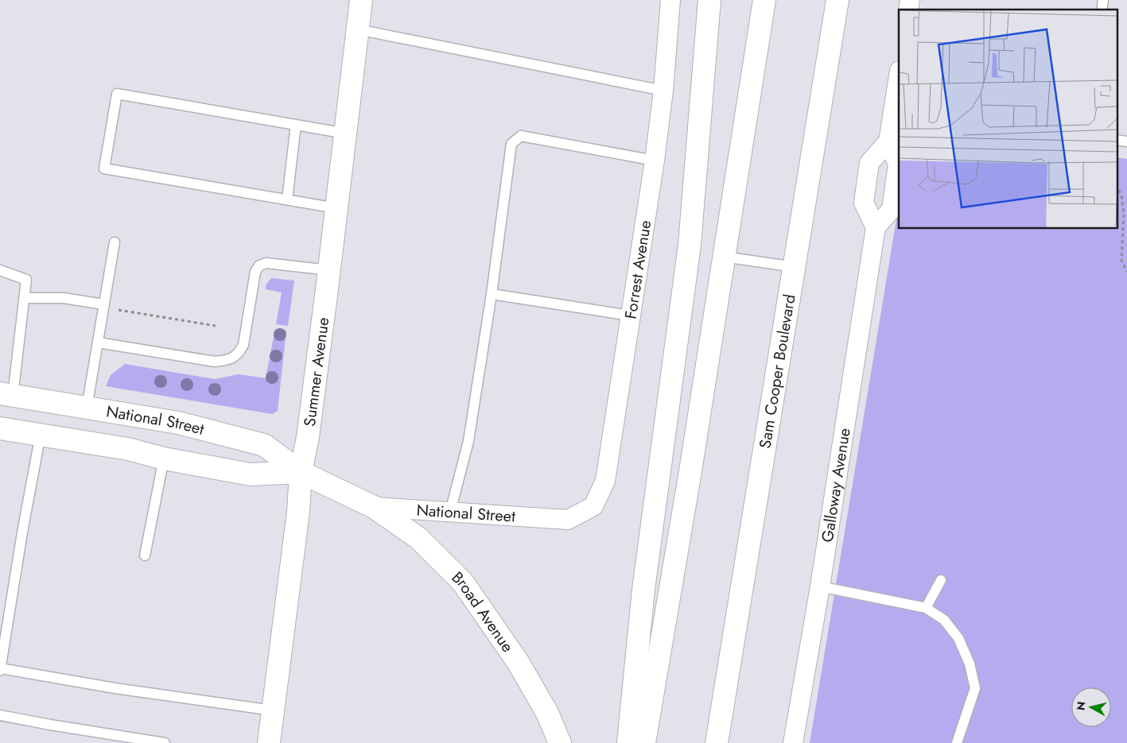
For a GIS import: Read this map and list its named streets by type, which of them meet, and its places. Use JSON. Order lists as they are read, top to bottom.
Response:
{
  "streets": {
    "main road": [
      "Summer Avenue",
      "Sam Cooper Boulevard",
      "National Street",
      "Broad Avenue"
    ],
    "street": ["Forrest Avenue", "Galloway Avenue"]
  },
  "crossings": [
    ["Forrest Avenue", "National Street"],
    ["Summer Avenue", "National Street"],
    ["National Street", "Broad Avenue"]
  ],
  "north": "left"
}
